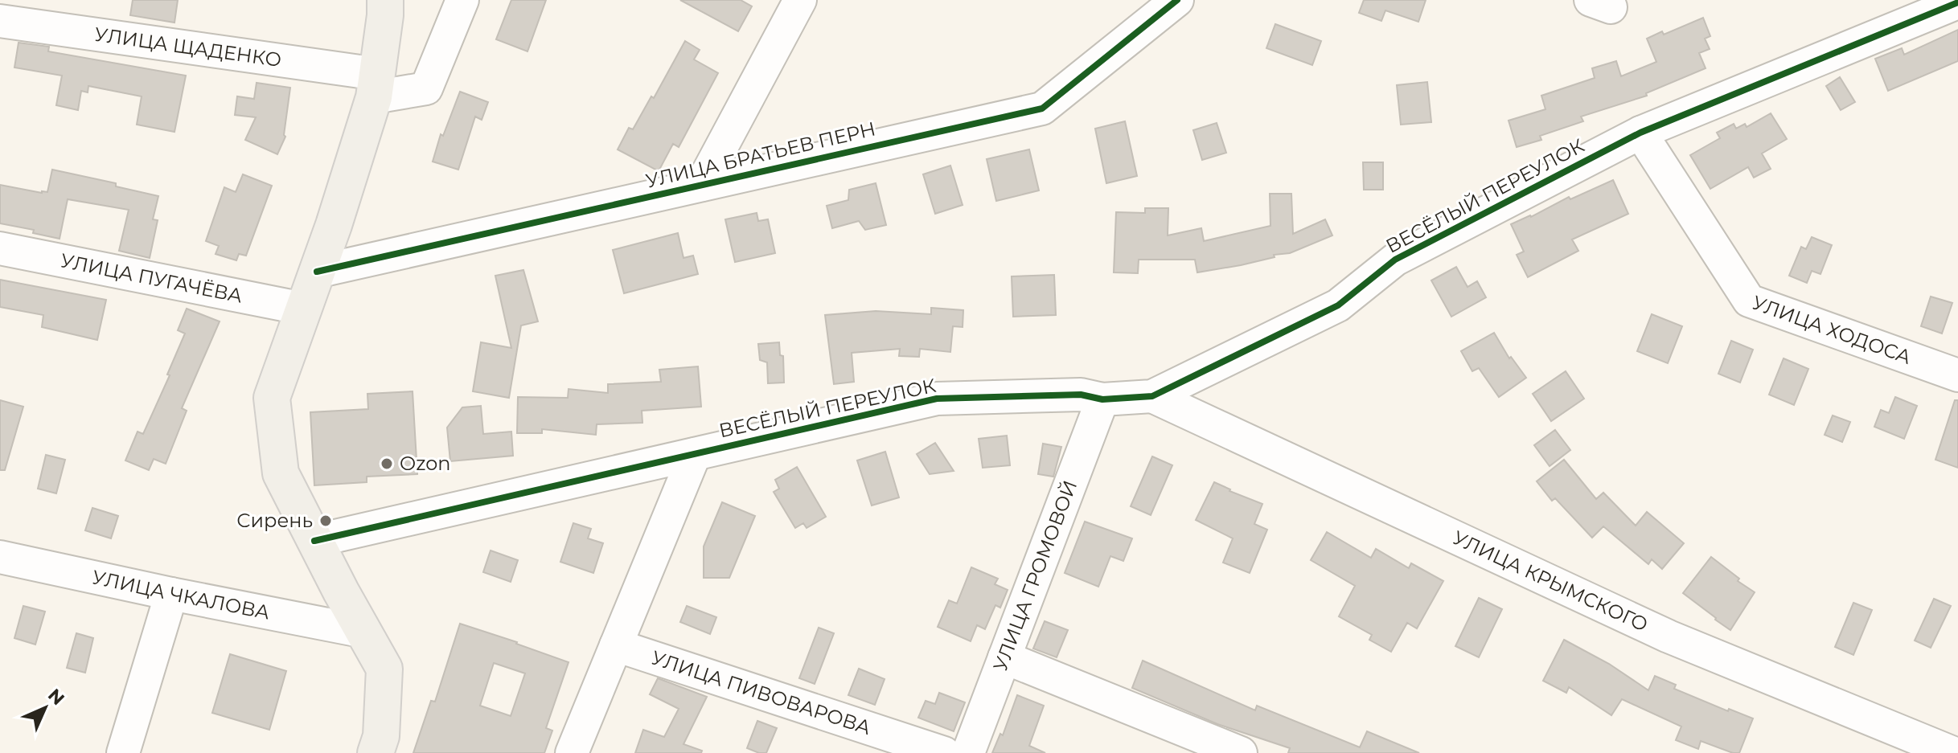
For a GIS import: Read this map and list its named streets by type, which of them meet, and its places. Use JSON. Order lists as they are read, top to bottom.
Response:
{
  "streets": {
    "street": [
      "УЛИЦА ЩАДЕНКО",
      "УЛИЦА БРАТЬЕВ ПЕРН",
      "ВЕСЁЛЫЙ ПЕРЕУЛОК",
      "УЛИЦА ПУГАЧЁВА",
      "УЛИЦА ХОДОСА",
      "УЛИЦА ГРОМОВОЙ",
      "УЛИЦА КРЫМСКОГО",
      "УЛИЦА ЧКАЛОВА",
      "УЛИЦА ПИВОВАРОВА"
    ]
  },
  "crossings": [
    ["ВЕСЁЛЫЙ ПЕРЕУЛОК", "УЛИЦА ХОДОСА"],
    ["ВЕСЁЛЫЙ ПЕРЕУЛОК", "УЛИЦА ГРОМОВОЙ"],
    ["ВЕСЁЛЫЙ ПЕРЕУЛОК", "УЛИЦА КРЫМСКОГО"]
  ],
  "places": ["Ozon", "Сирень"],
  "north": "top right"
}
